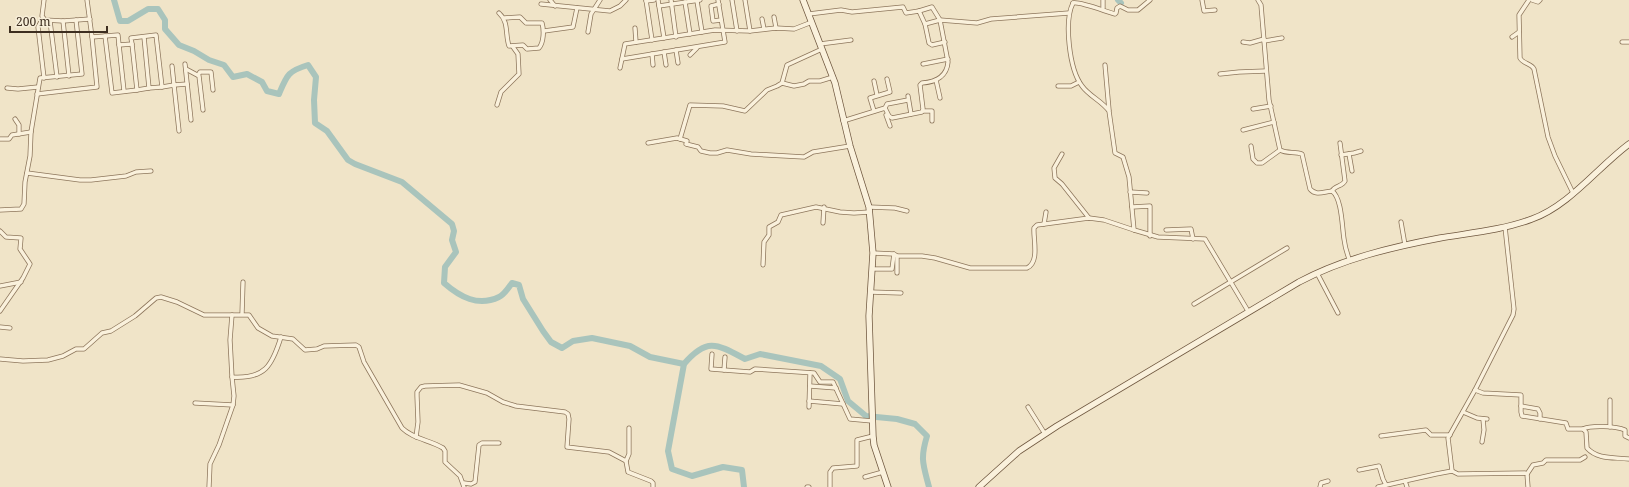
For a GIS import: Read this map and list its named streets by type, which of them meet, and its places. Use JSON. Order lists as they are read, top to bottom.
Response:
{
  "scale_bar": "200 m"
}
